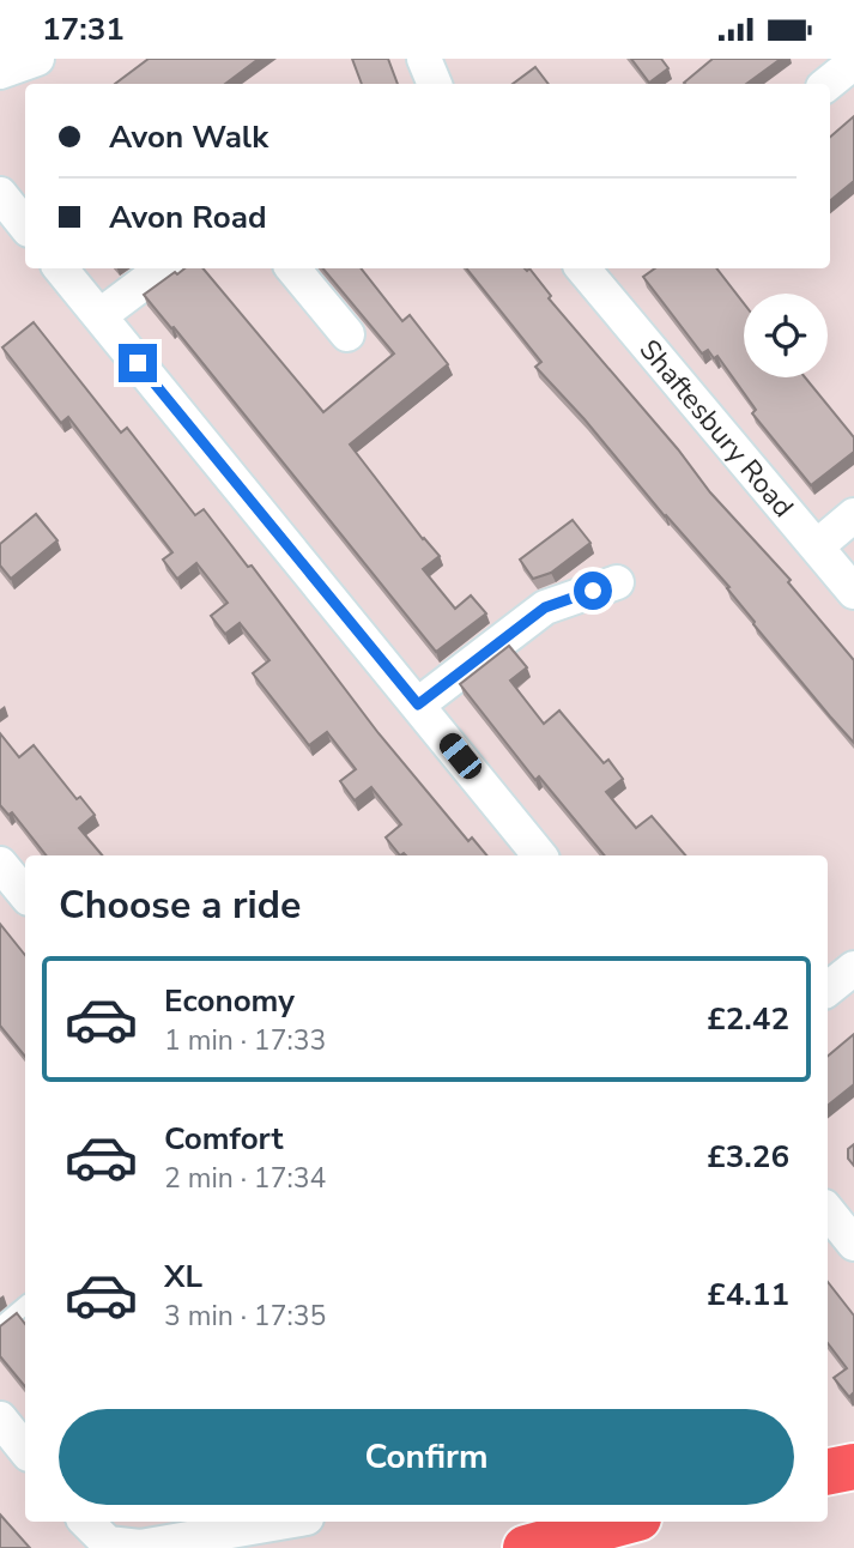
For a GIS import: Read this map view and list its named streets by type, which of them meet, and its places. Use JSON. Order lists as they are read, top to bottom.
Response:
{
  "streets": {
    "street": ["Shaftesbury Road"]
  },
  "page": {
    "status": "17:31",
    "banner": ["Avon Walk", "Avon Road"],
    "heading": "Choose a ride",
    "list": [
      {
        "name": "Economy",
        "note": "1 min · 17:33",
        "value": "£2.42"
      },
      {
        "name": "Comfort",
        "note": "2 min · 17:34",
        "value": "£3.26"
      },
      {
        "name": "XL",
        "note": "3 min · 17:35",
        "value": "£4.11"
      }
    ],
    "buttons": "Confirm"
  }
}
